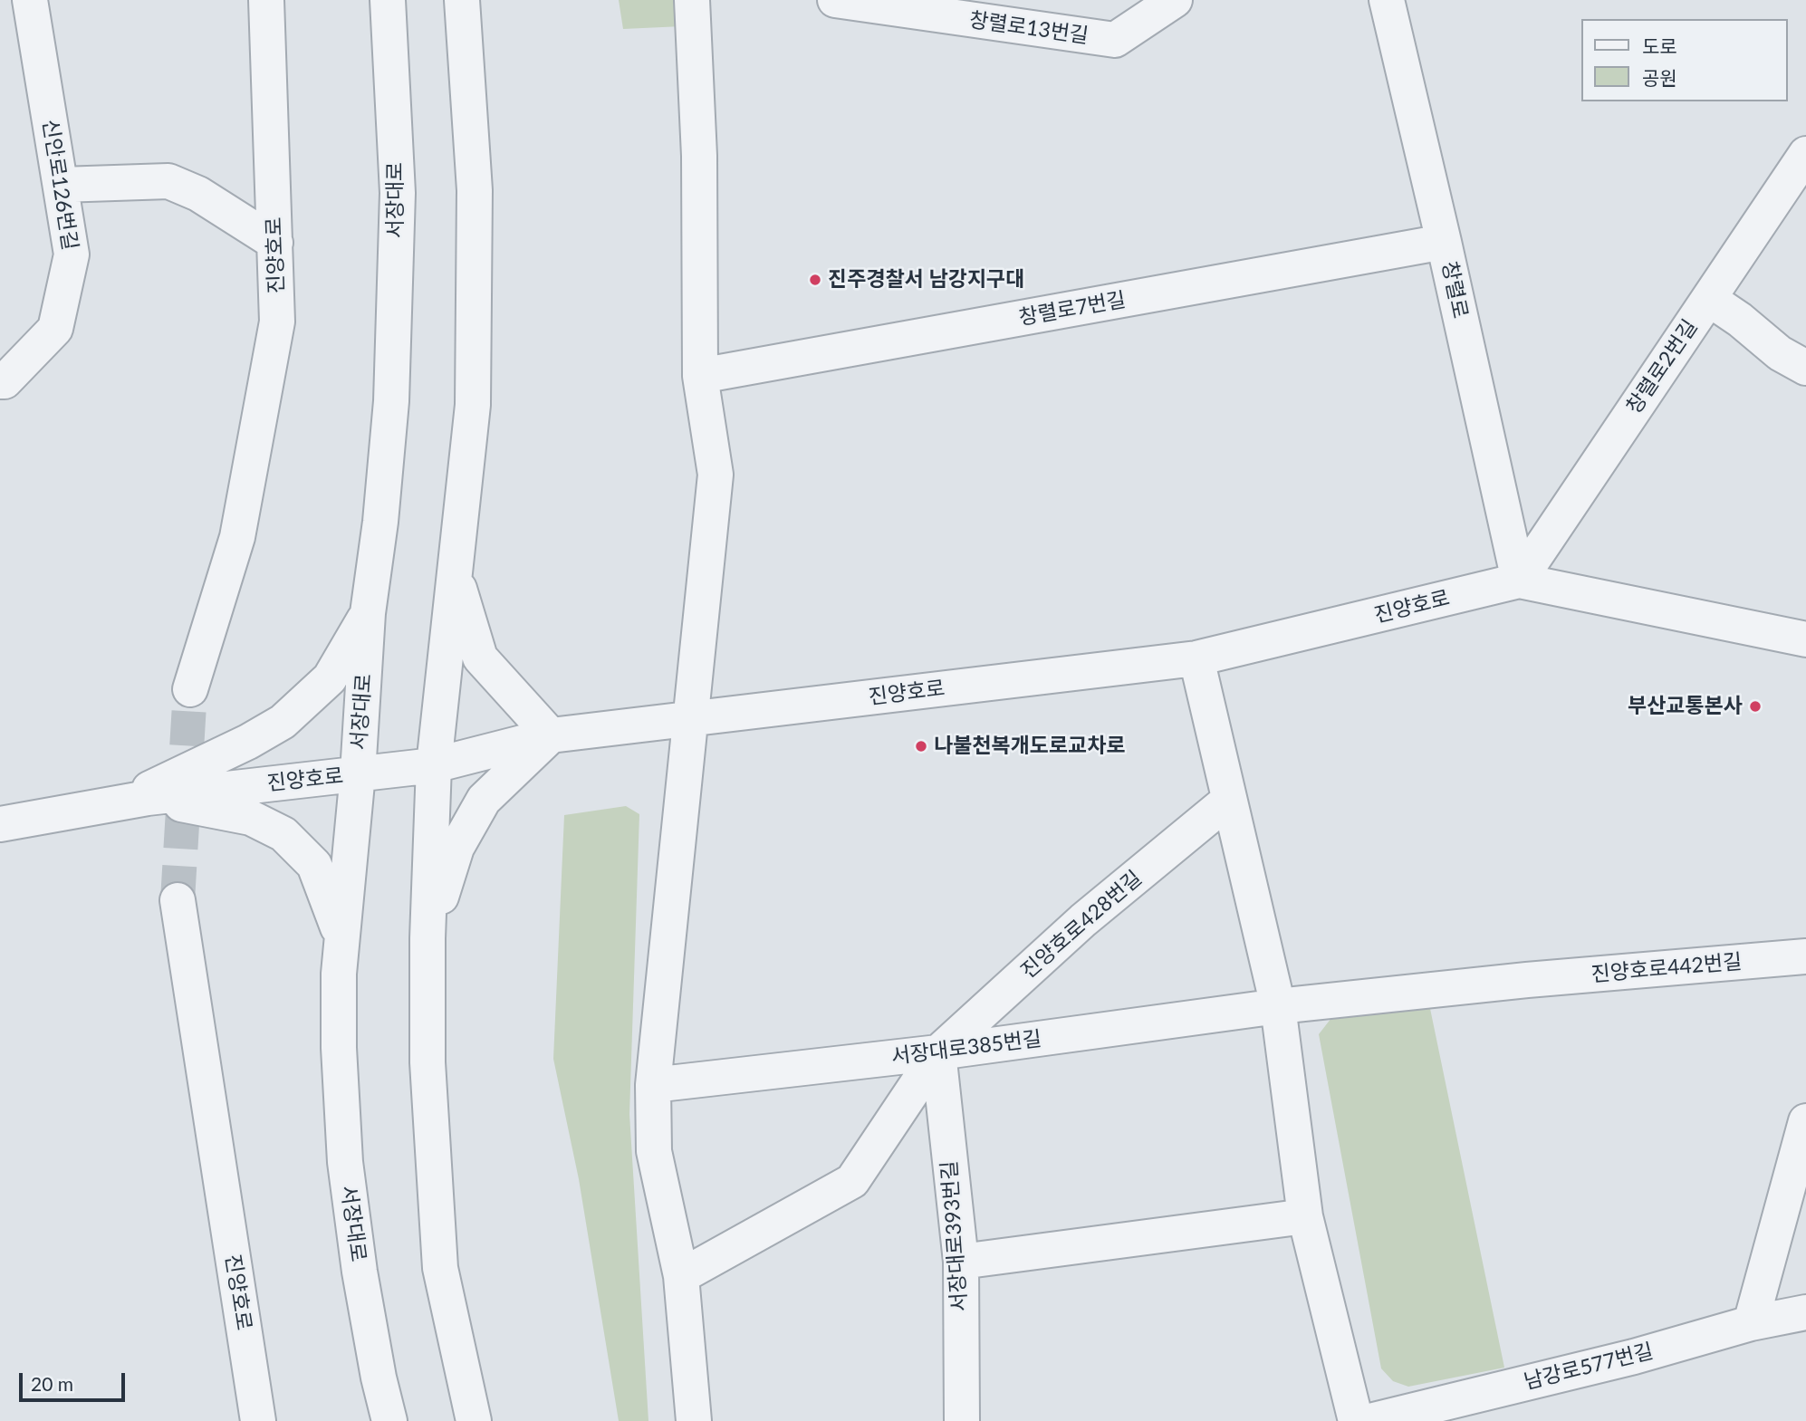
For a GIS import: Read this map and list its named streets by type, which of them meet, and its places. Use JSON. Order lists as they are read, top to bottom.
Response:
{
  "streets": {
    "street": [
      "창렬로13번길",
      "신안로126번길",
      "서장대로",
      "진양호로",
      "창렬로",
      "창렬로7번길",
      "창렬로2번길",
      "진양호로428번길",
      "진양호로442번길",
      "서장대로385번길",
      "서장대로393번길",
      "남강로577번길"
    ]
  },
  "crossings": [
    ["서장대로", "진양호로"],
    ["진양호로", "창렬로"],
    ["진양호로", "창렬로2번길"],
    ["창렬로", "창렬로7번길"],
    ["창렬로", "창렬로2번길"],
    ["진양호로428번길", "서장대로385번길"],
    ["진양호로428번길", "서장대로393번길"],
    ["진양호로442번길", "서장대로385번길"],
    ["서장대로385번길", "서장대로393번길"]
  ],
  "places": ["진주경찰서 남강지구대", "부산교통본사", "나불천복개도로교차로"],
  "legend": ["도로", "공원"],
  "scale_bar": "20 m"
}
